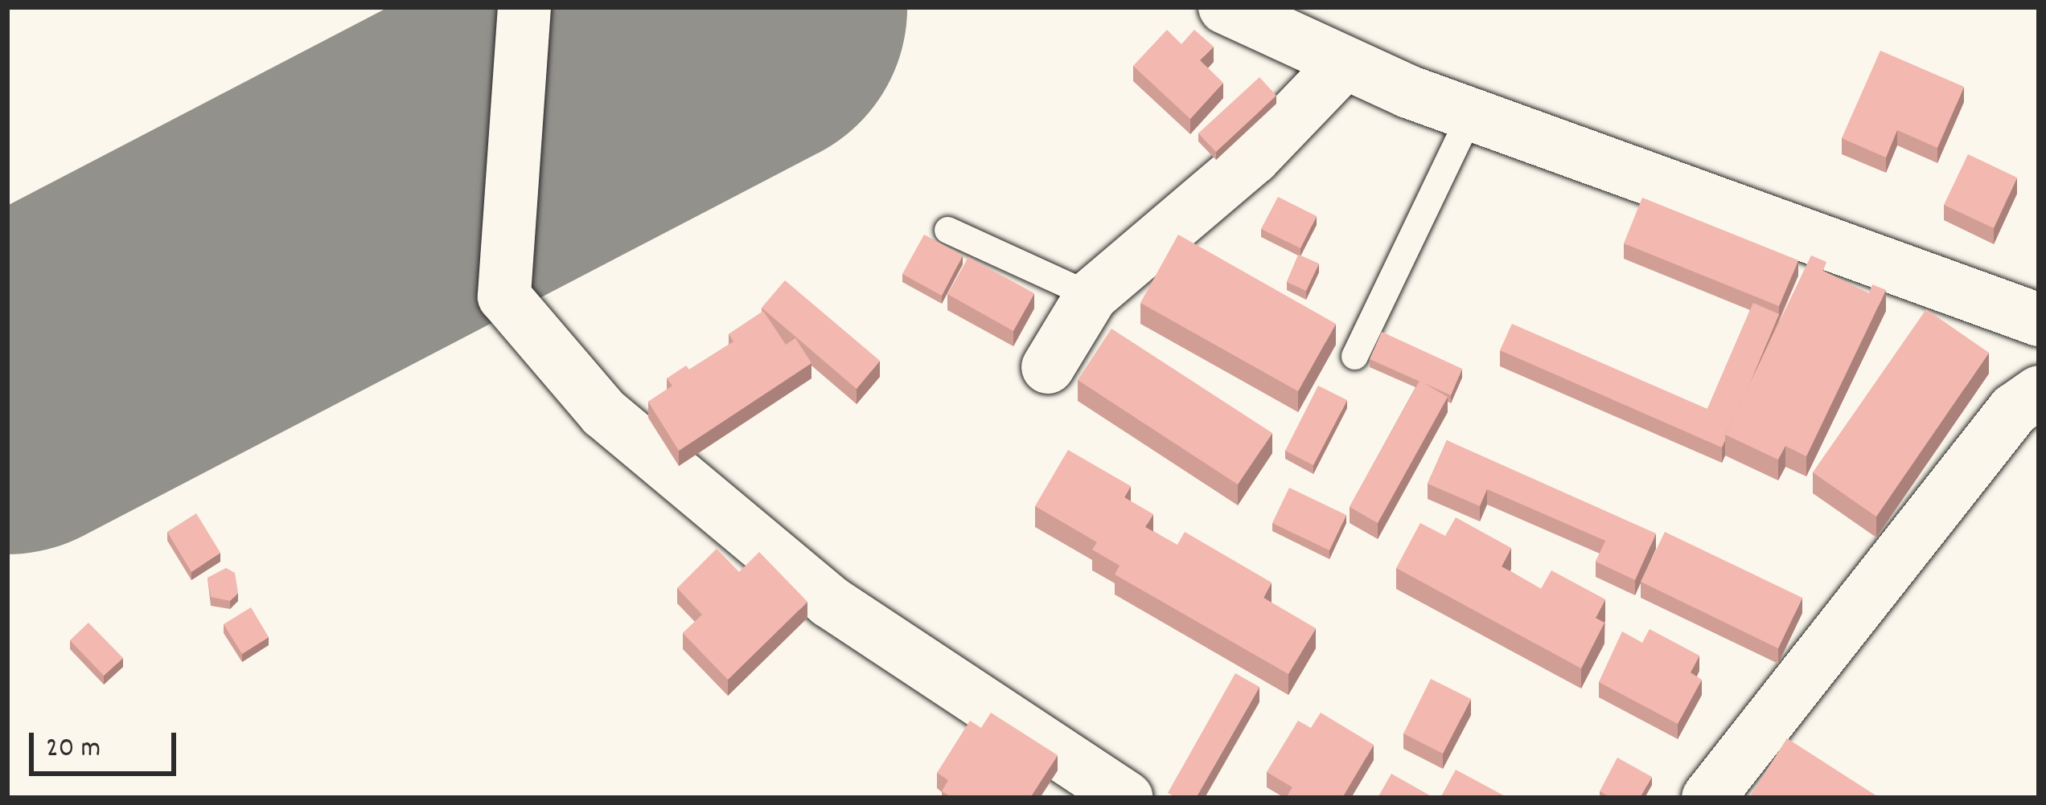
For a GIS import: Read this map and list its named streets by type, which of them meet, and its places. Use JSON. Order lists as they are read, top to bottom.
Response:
{
  "scale_bar": "20 m"
}
